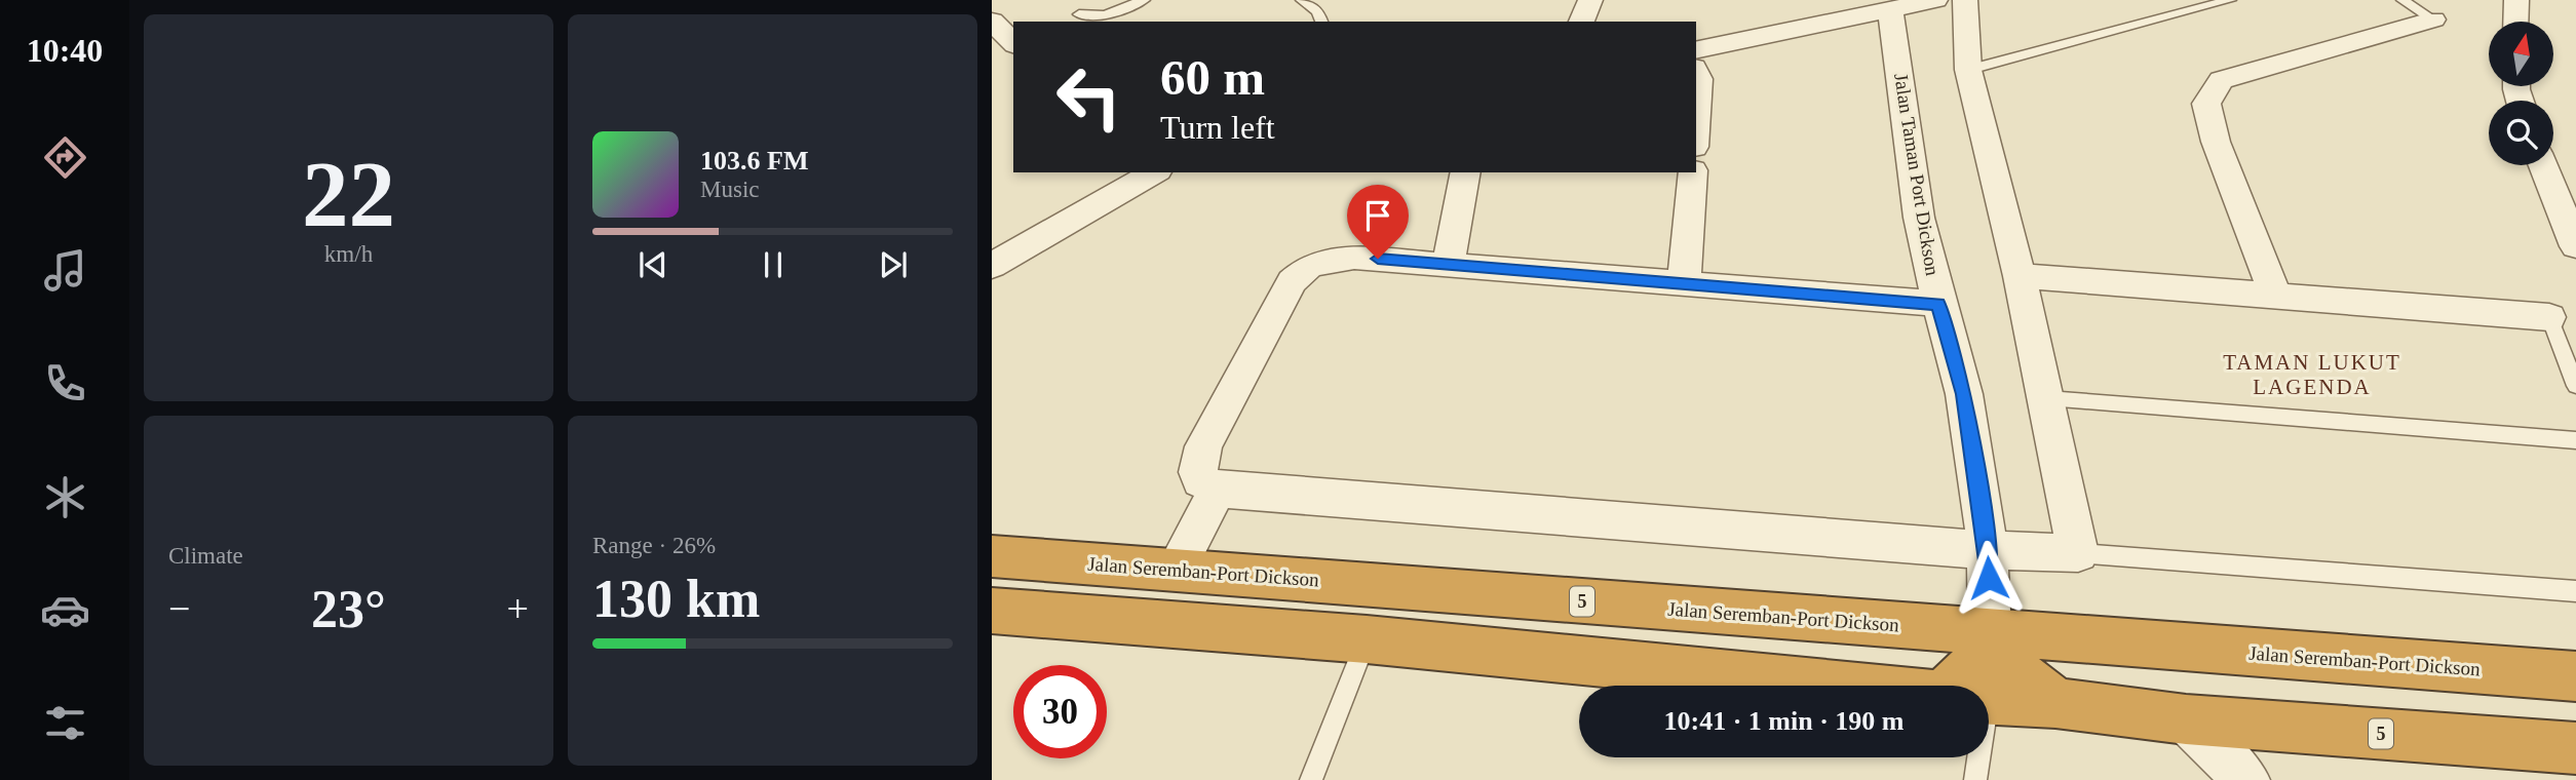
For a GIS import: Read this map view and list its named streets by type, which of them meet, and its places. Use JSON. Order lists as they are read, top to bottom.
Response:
{
  "streets": {
    "highway": ["Jalan Seremban-Port Dickson", "5"],
    "street": ["Jalan Taman Port Dickson"]
  },
  "crossings": [
    ["Jalan Taman Port Dickson", "Jalan Seremban-Port Dickson"]
  ],
  "districts": ["TAMAN LUKUT LAGENDA"],
  "north": "top",
  "page": {
    "tabs": "10:40",
    "tile": [
      ["22", "km/h"],
      "Climate",
      ["Range · 26%", "130 km"]
    ],
    "turn": ["60 m", "Turn left"],
    "song": ["103.6 FM", "Music"],
    "heat": ["−", "23°", "+"],
    "limit": "30",
    "trip": "10:41 · 1 min · 190 m"
  }
}
